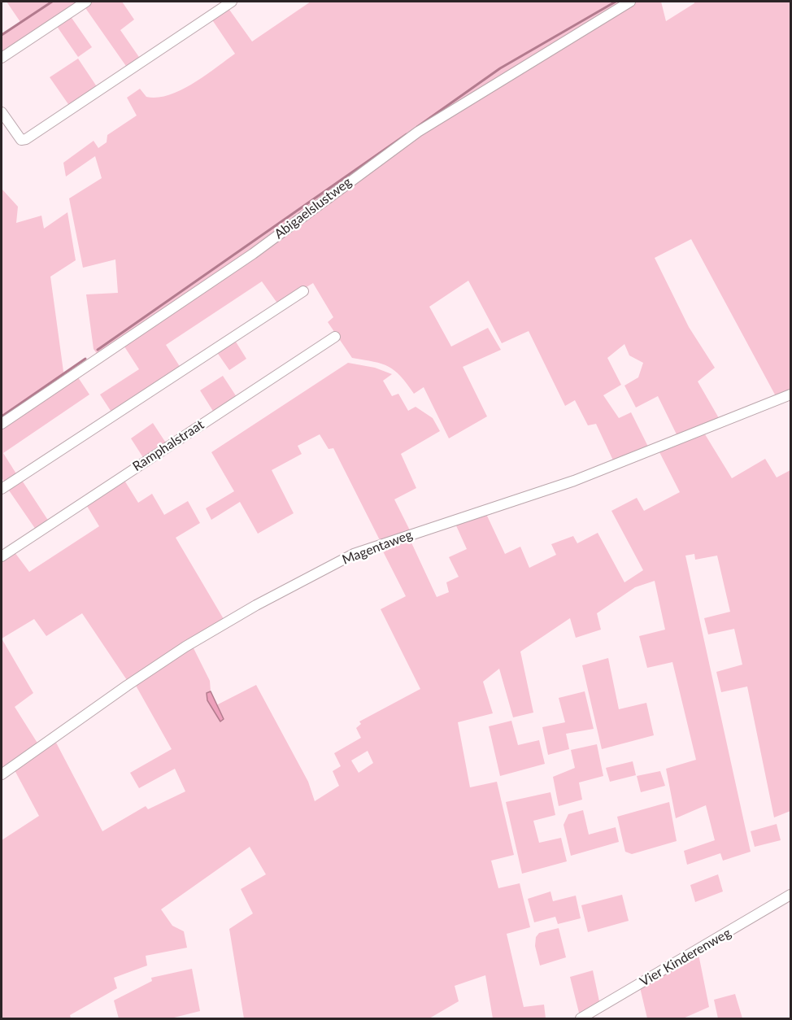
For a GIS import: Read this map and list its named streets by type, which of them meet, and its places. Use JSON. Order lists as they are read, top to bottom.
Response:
{
  "streets": {
    "street": [
      "Abigaelslustweg",
      "Ramphalstraat",
      "Magentaweg",
      "Vier Kinderenweg"
    ]
  }
}
